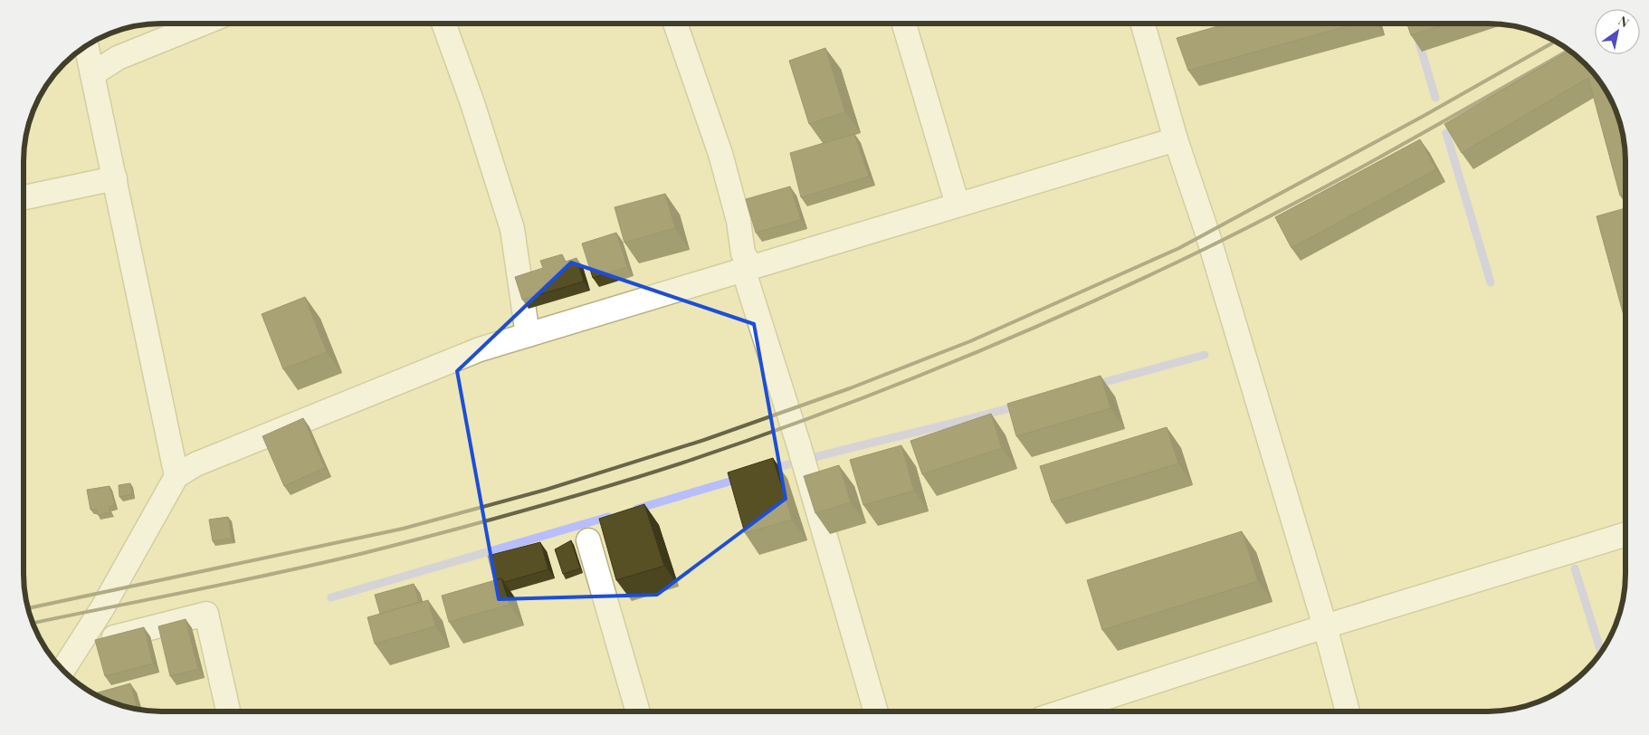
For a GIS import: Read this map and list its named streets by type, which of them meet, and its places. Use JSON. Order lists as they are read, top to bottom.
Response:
{
  "north": "top right"
}
